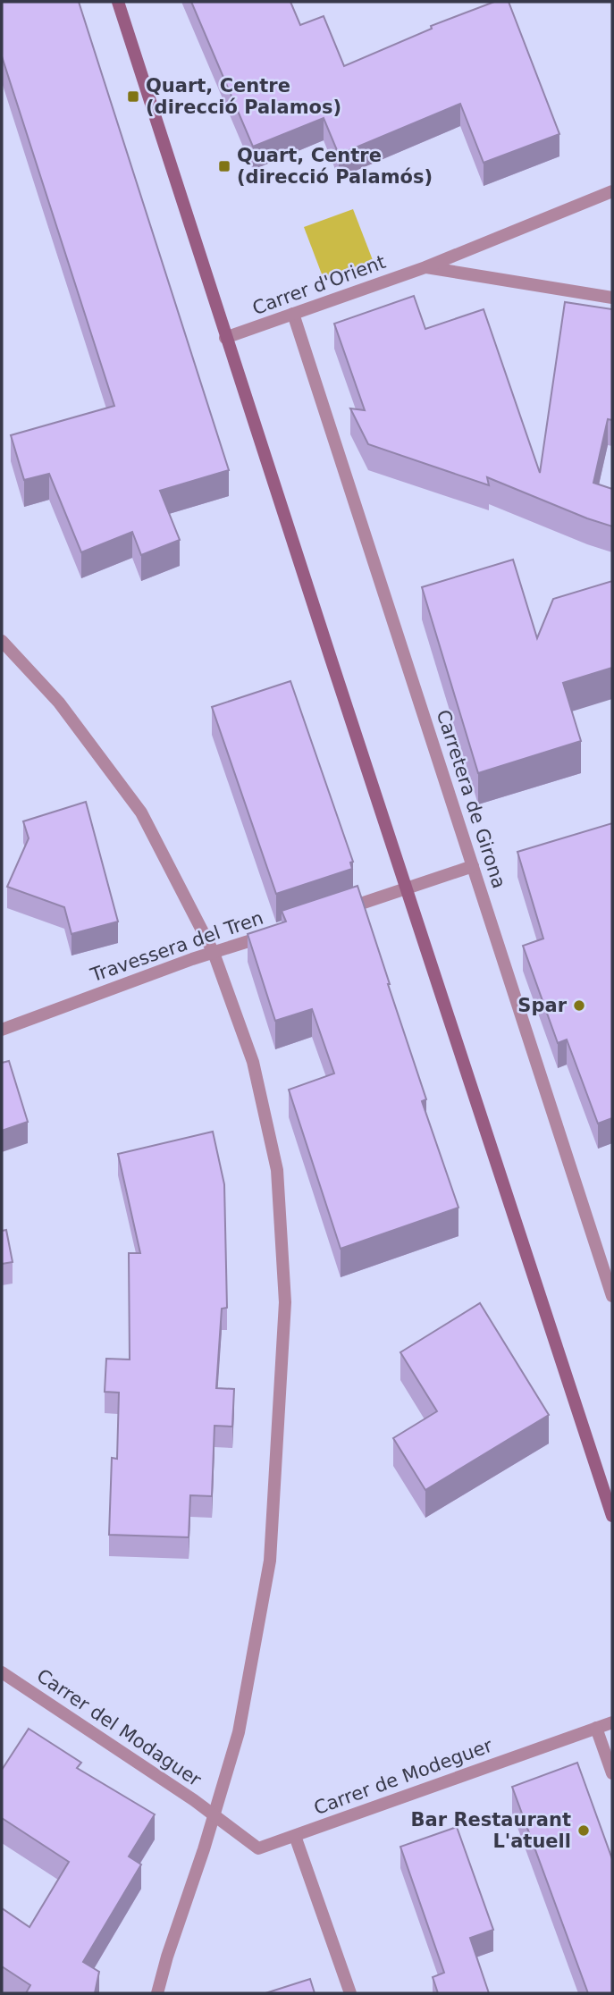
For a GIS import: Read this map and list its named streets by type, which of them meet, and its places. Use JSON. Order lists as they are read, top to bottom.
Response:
{
  "streets": {
    "street": [
      "Carrer d'Orient",
      "Carretera de Girona",
      "Travessera del Tren",
      "Carrer del Modaguer",
      "Carrer de Modeguer"
    ]
  },
  "crossings": [
    ["Carrer d'Orient", "Carretera de Girona"],
    ["Carrer del Modaguer", "Carrer de Modeguer"]
  ],
  "places": {
    "transit": ["Quart, Centre (direcció Palamos)", "Quart, Centre (direcció Palamós)"],
    "other": ["Spar", "Bar Restaurant L'atuell"]
  }
}
